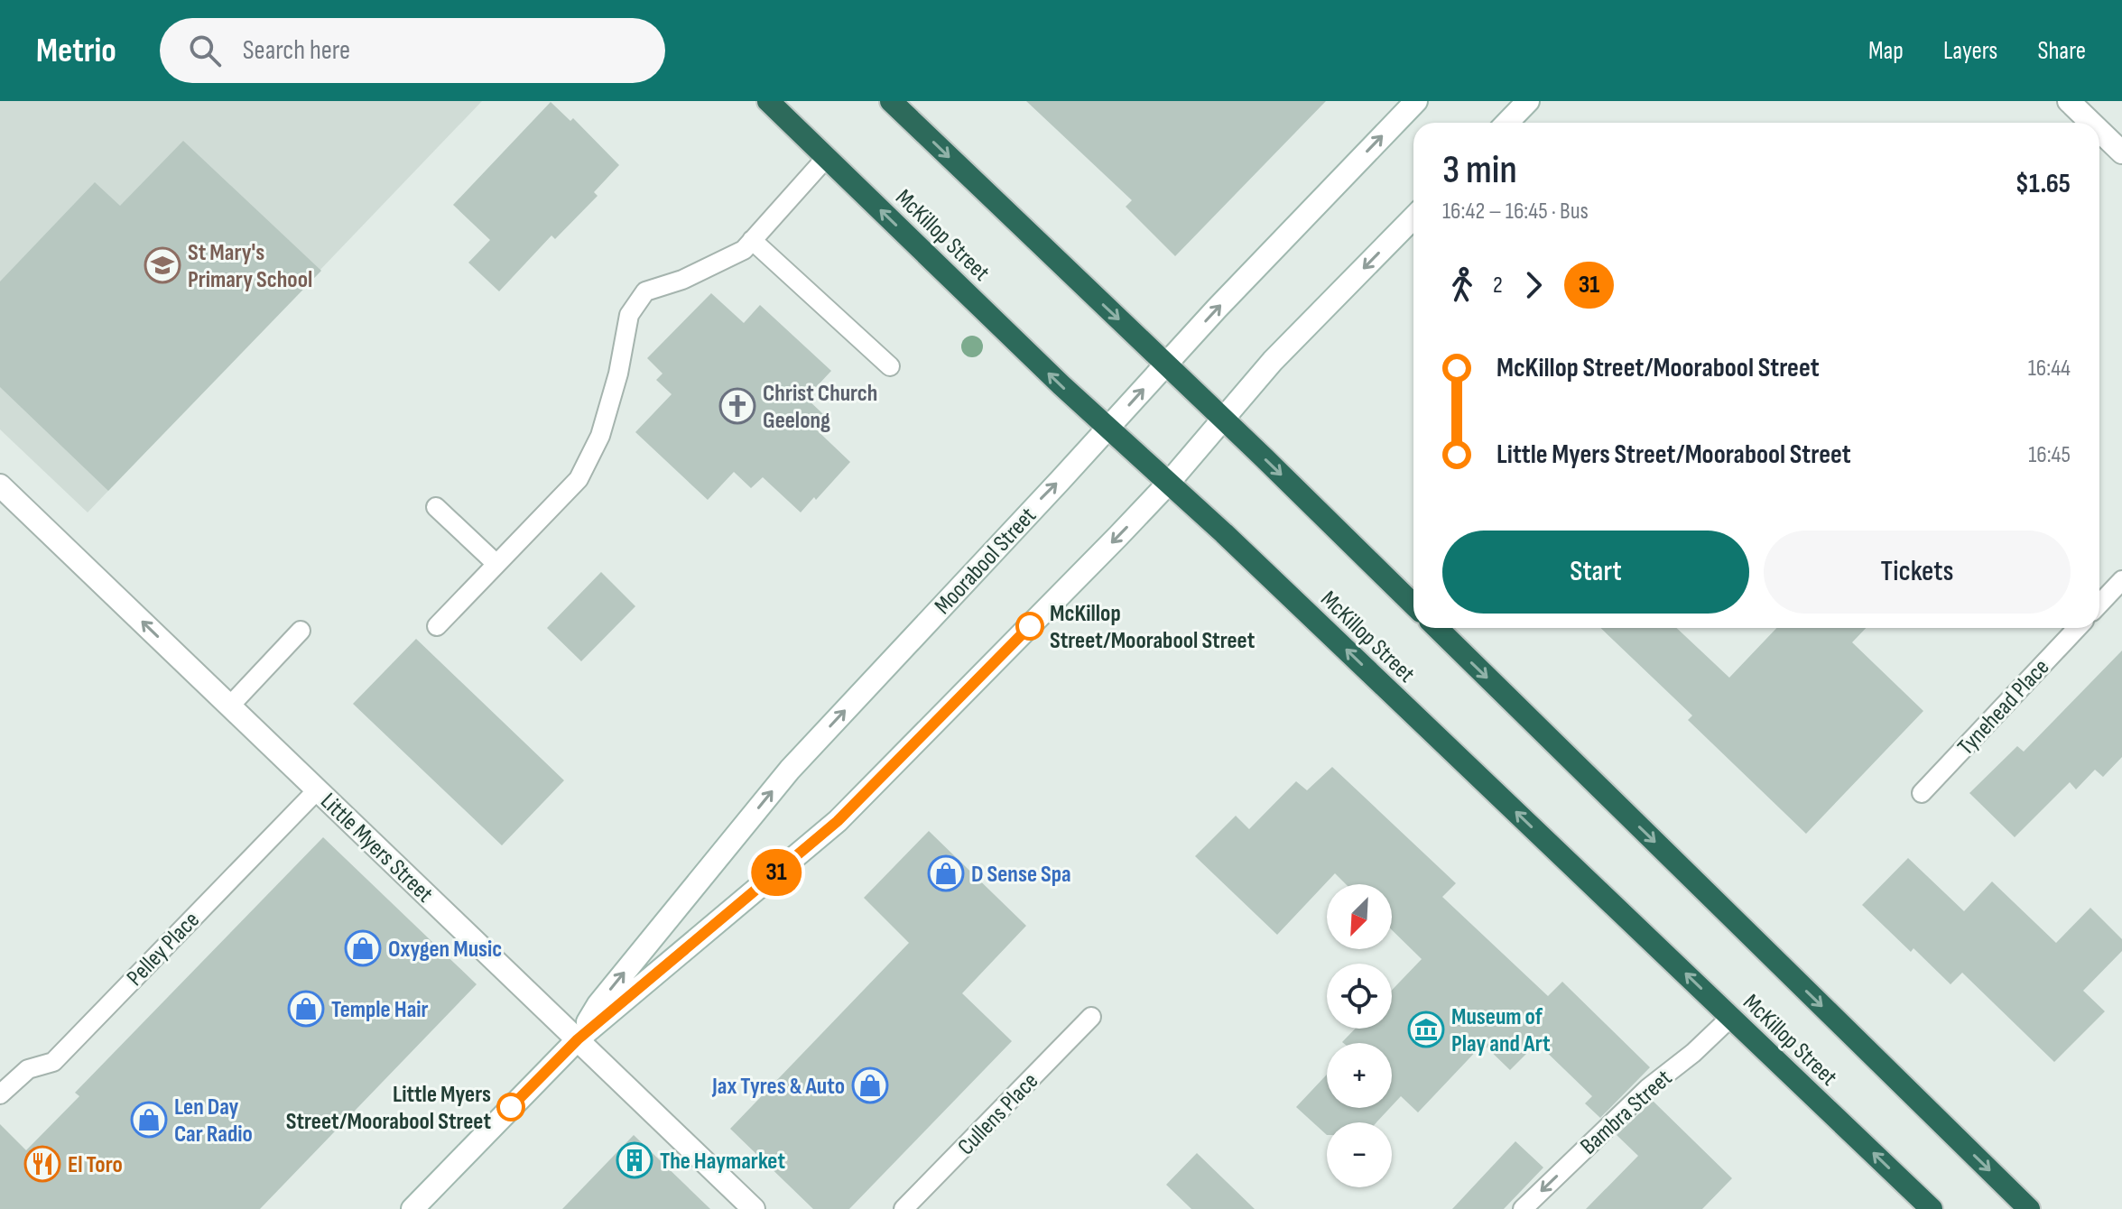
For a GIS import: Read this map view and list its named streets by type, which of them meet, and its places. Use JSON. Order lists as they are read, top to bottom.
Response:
{
  "streets": {
    "highway": ["McKillop Street"],
    "street": ["Moorabool Street", "Little Myers Street"],
    "lane": [
      "Tynehead Place",
      "Pelley Place",
      "Bambra Street",
      "Cullens Place"
    ]
  },
  "crossings": [
    ["McKillop Street", "Moorabool Street"],
    ["McKillop Street", "Bambra Street"],
    ["Moorabool Street", "Little Myers Street"],
    ["Little Myers Street", "Pelley Place"]
  ],
  "one_way": ["Bambra Street"],
  "places": {
    "school or university": ["St Mary's Primary School"],
    "church": ["Christ Church Geelong"],
    "other": ["McKillop Street/Moorabool Street", "Little Myers Street/Moorabool Street"],
    "shop": [
      "D Sense Spa",
      "Oxygen Music",
      "Temple Hair",
      "Jax Tyres & Auto",
      "Len Day Car Radio"
    ],
    "museum": ["Museum of Play and Art"],
    "building": ["The Haymarket"],
    "restaurant": ["El Toro"]
  },
  "lines": ["bus line 31"],
  "north": "bottom left",
  "page": {
    "header": "Metrio",
    "search": "Search here",
    "nav": ["Map", "Layers", "Share"],
    "on_map": "31",
    "heading": ["3 min", "16:42 – 16:45 · Bus", "$1.65"],
    "legs": ["2", "31"],
    "list": [
      {
        "name": "McKillop Street/Moorabool Street",
        "value": "16:44"
      },
      {
        "name": "Little Myers Street/Moorabool Street",
        "value": "16:45"
      }
    ],
    "buttons": ["Start", "Tickets"],
    "map_buttons": ["+", "−"]
  }
}
